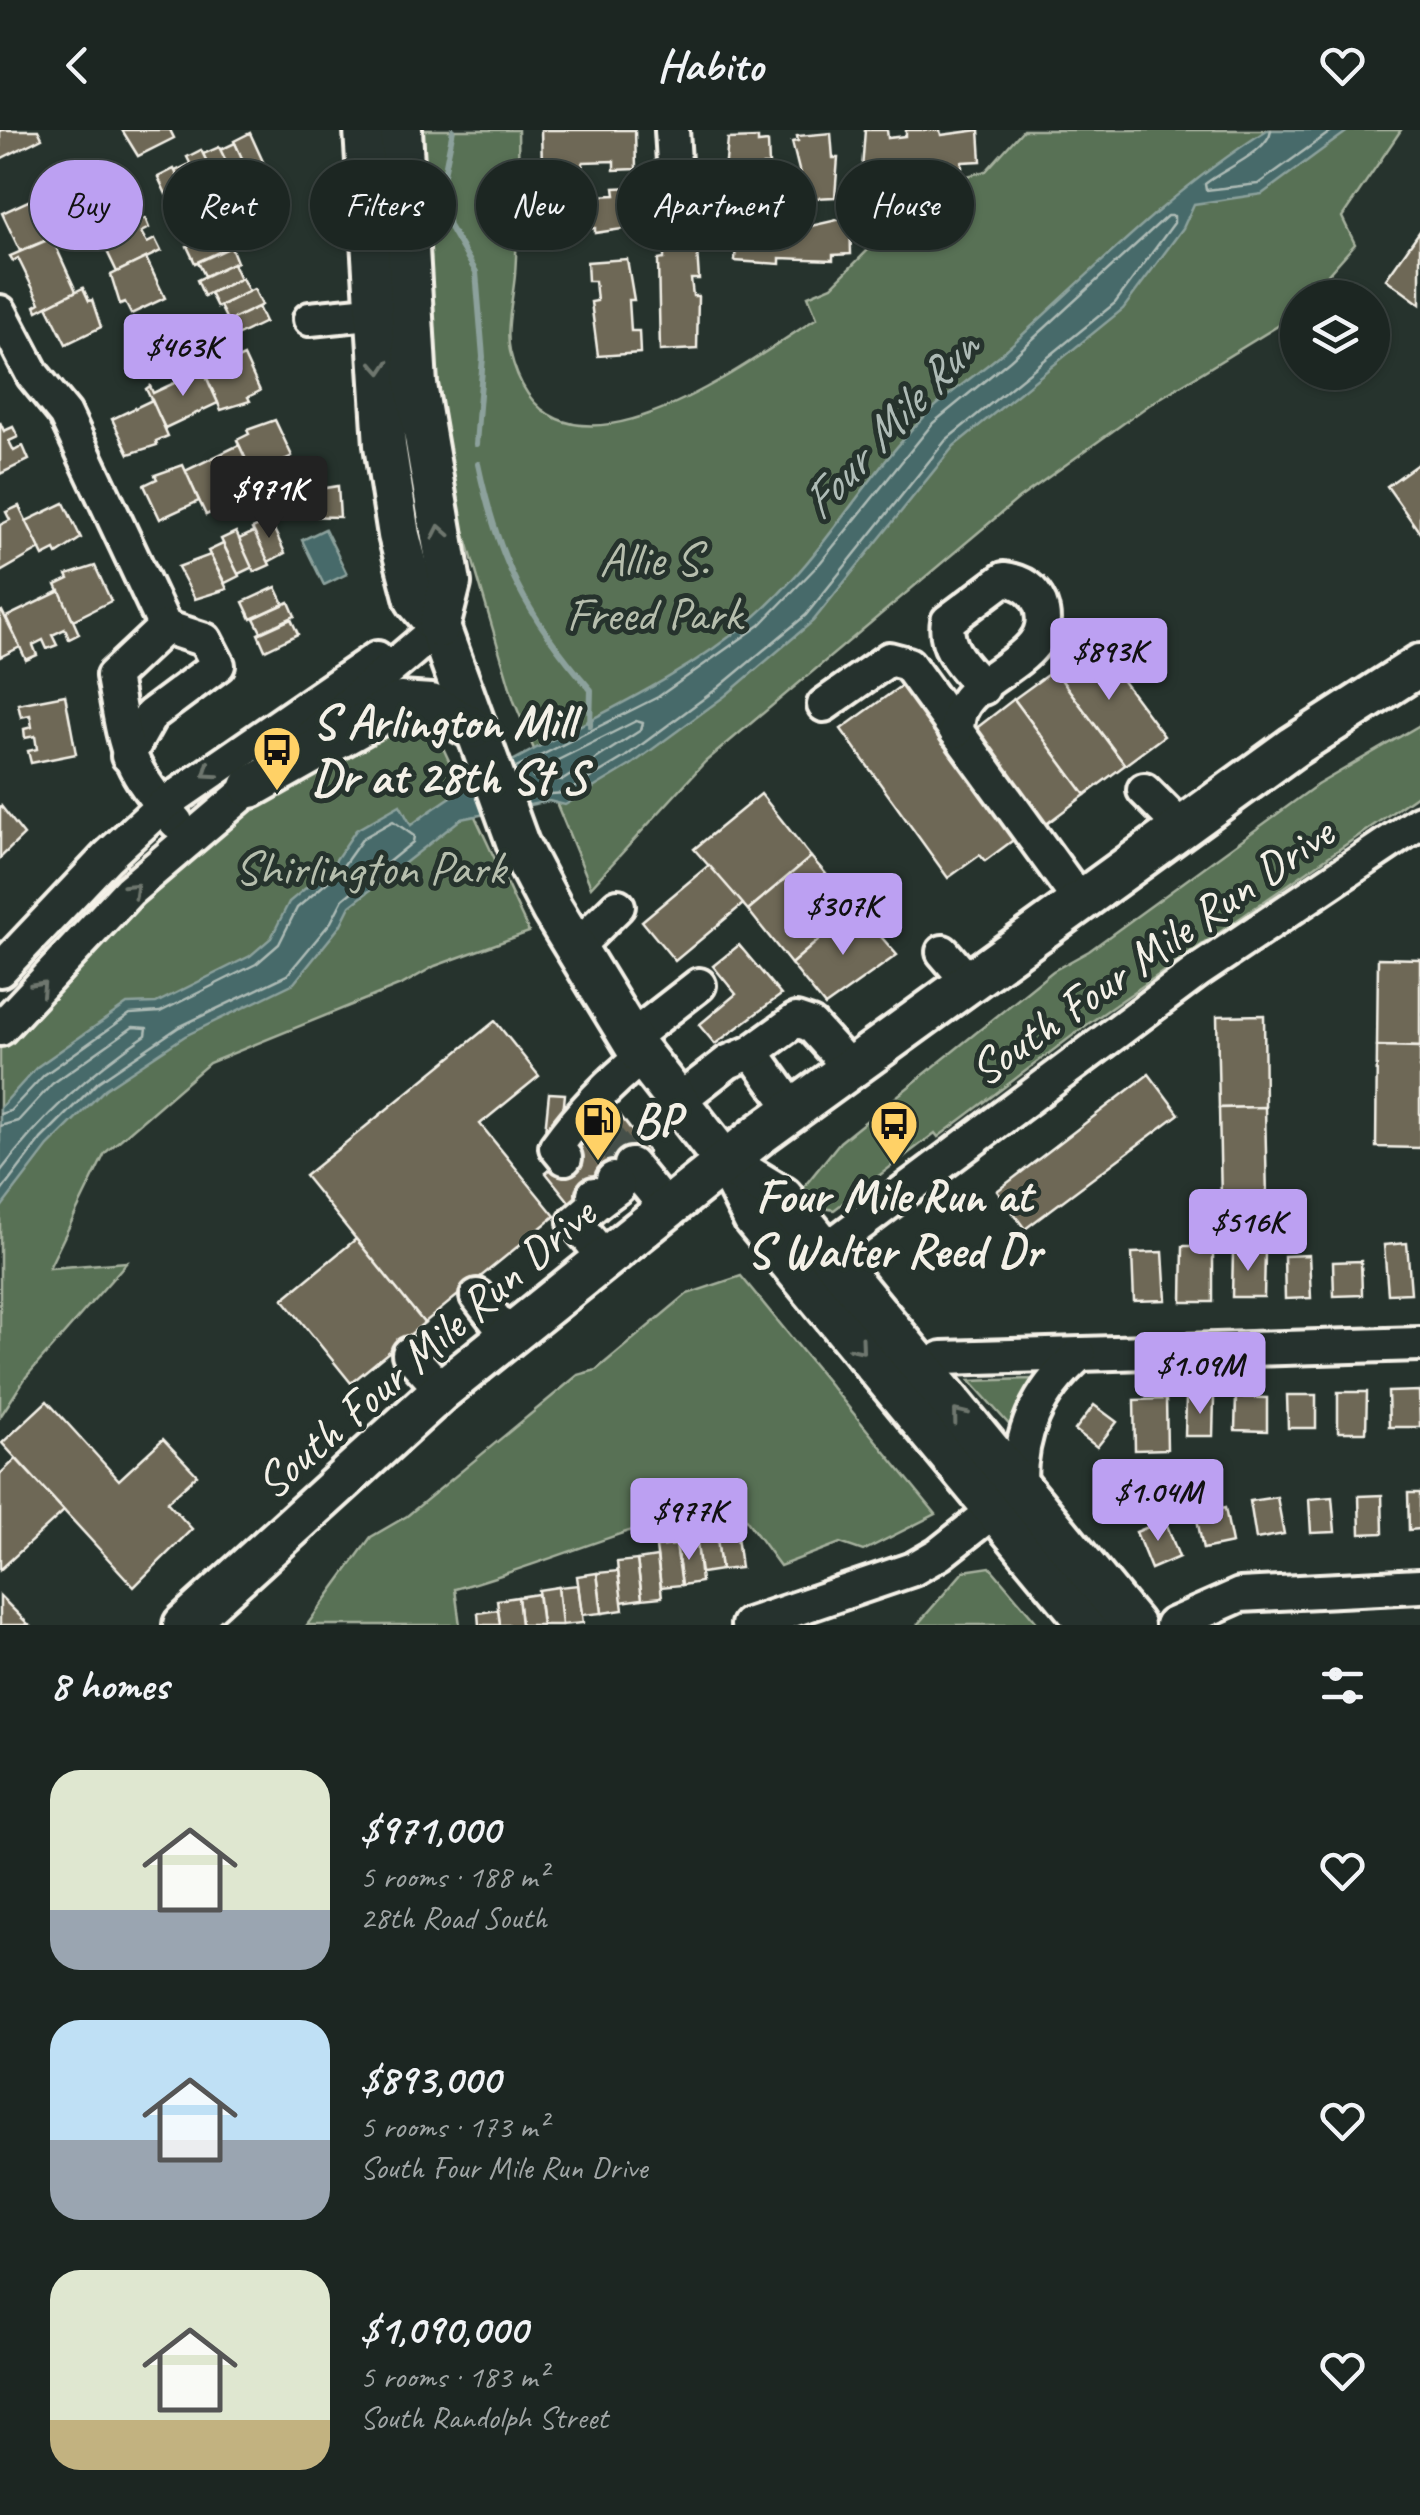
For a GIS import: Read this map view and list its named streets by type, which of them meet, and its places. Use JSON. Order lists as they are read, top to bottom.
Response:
{
  "streets": {
    "main road": ["South Four Mile Run Drive"]
  },
  "water": ["Four Mile Run"],
  "parks": ["Allie S. Freed Park", "Shirlington Park"],
  "places": {
    "bus stop": ["S Arlington Mill Dr at 28th St S", "Four Mile Run at S Walter Reed Dr"],
    "fuel station": ["BP"]
  },
  "page": {
    "header": "Habito",
    "chip": [
      "Buy",
      "Rent",
      "Filters",
      "New",
      "Apartment",
      "House"
    ],
    "price": [
      "$463K",
      "$971K",
      "$893K",
      "$307K",
      "$516K",
      "$1.09M",
      "$1.04M",
      "$977K"
    ],
    "heading": "8 homes",
    "list": [
      {
        "name": "$971,000",
        "note": "5 rooms · 188 m² · 28th Road South"
      },
      {
        "name": "$893,000",
        "note": "5 rooms · 173 m² · South Four Mile Run Drive"
      },
      {
        "name": "$1,090,000",
        "note": "5 rooms · 183 m² · South Randolph Street"
      }
    ]
  }
}
